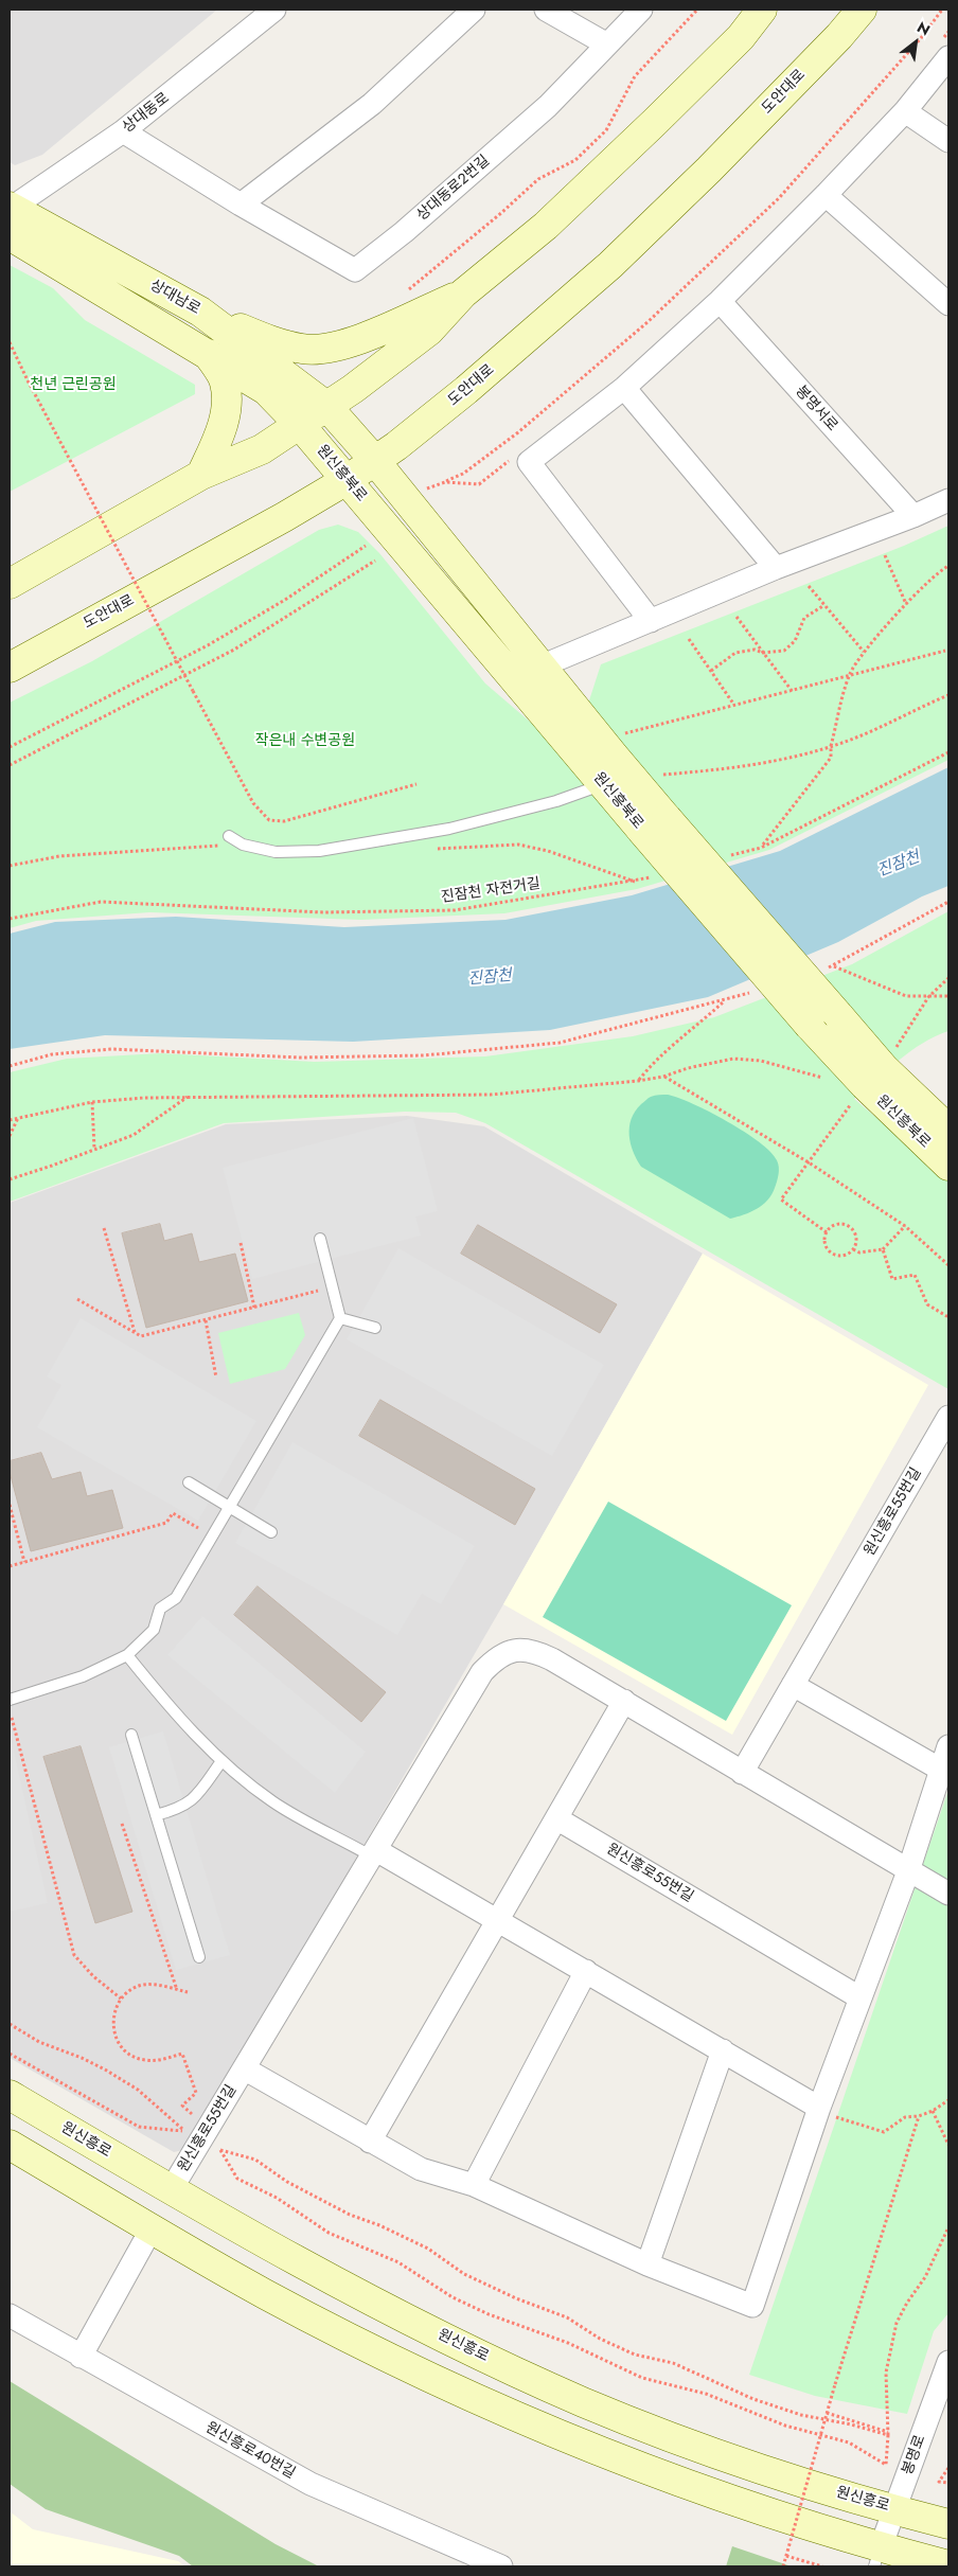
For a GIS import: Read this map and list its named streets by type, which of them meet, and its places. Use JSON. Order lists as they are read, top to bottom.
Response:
{
  "streets": {
    "street": [
      "도안대로",
      "상대동로",
      "상대동로2번길",
      "상대남로",
      "봉명서로",
      "원신흥북로",
      "원신흥로55번길",
      "원신흥로",
      "원신흥로40번길",
      "봉명로"
    ],
    "path": ["진잠천 자전거길"]
  },
  "crossings": [
    ["도안대로", "원신흥북로"],
    ["상대동로", "상대동로2번길"],
    ["상대동로", "상대남로"],
    ["상대남로", "원신흥북로"],
    ["원신흥로55번길", "원신흥로"],
    ["원신흥로", "봉명로"]
  ],
  "water": ["진잠천"],
  "parks": ["천년 근린공원", "작은내 수변공원"],
  "north": "top right"
}
